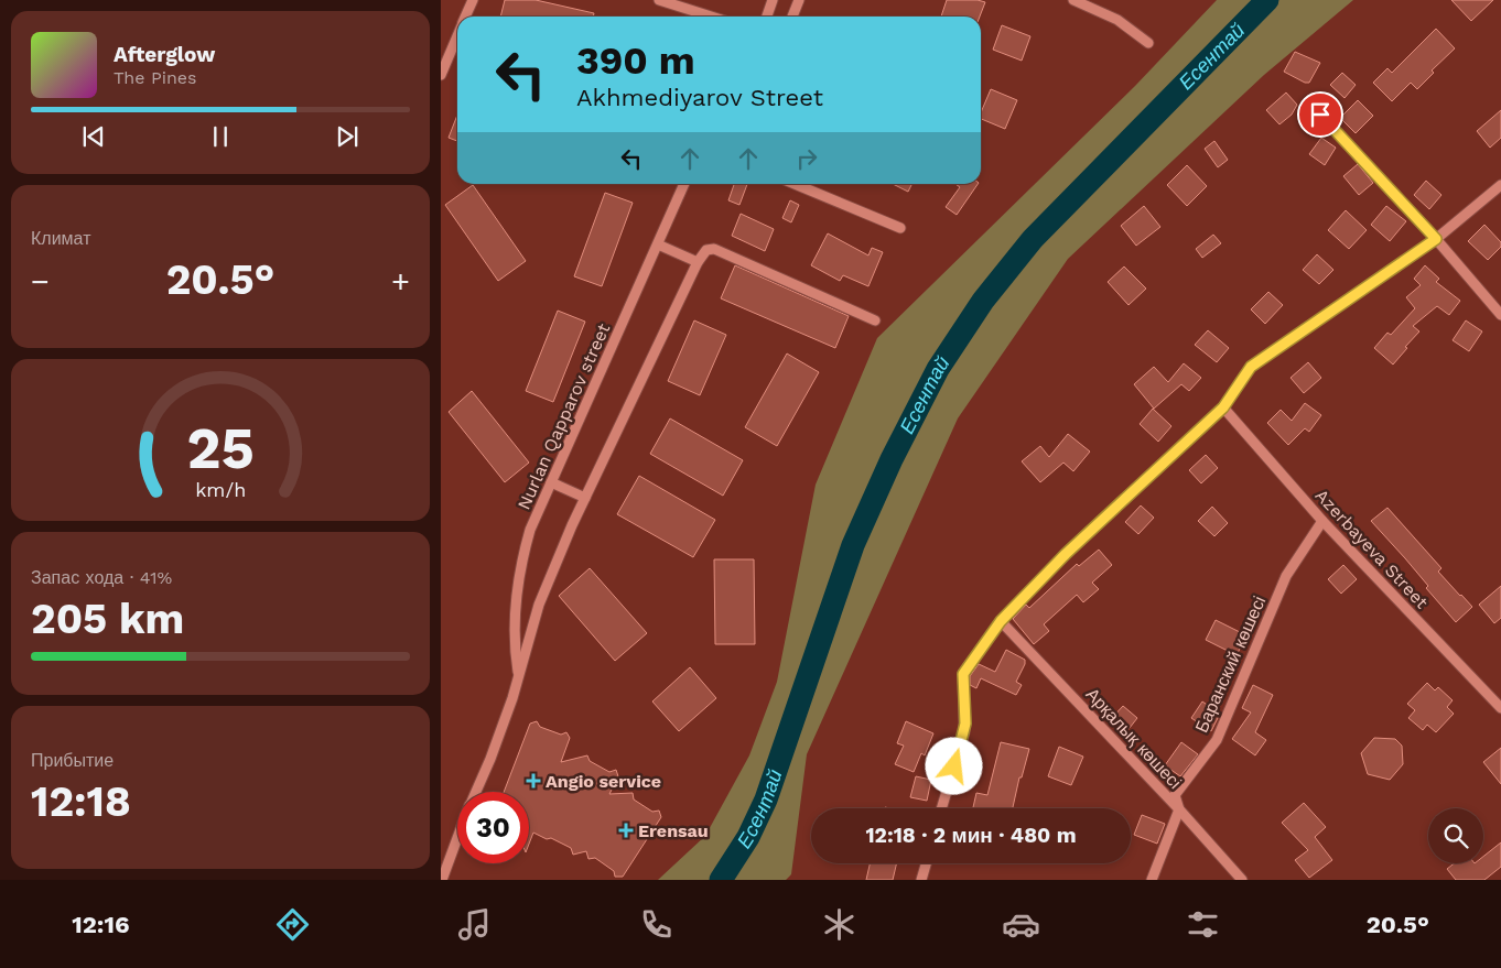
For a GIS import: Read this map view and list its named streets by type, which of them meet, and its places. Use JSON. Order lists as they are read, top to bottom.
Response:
{
  "streets": {
    "street": [
      "Nurlan Qapparov street",
      "Azerbayeva Street",
      "Баранский көшесі",
      "Арқалық көшесі"
    ]
  },
  "crossings": [
    ["Azerbayeva Street", "Баранский көшесі"],
    ["Баранский көшесі", "Арқалық көшесі"]
  ],
  "water": ["Есентай"],
  "places": {
    "health": ["Angio service", "Erensau"]
  },
  "page": {
    "turn": ["390 m", "Akhmediyarov Street"],
    "song": ["Afterglow", "The Pines"],
    "tile": [
      "Климат",
      ["Запас хода · 41%", "205 km"],
      ["Прибытие", "12:18"]
    ],
    "heat": ["−", "20.5°", "+"],
    "limit": "30",
    "trip": "12:18 · 2 мин · 480 m",
    "tabs": ["12:16", "20.5°"],
    "gauge": ["25", "km/h"]
  }
}
